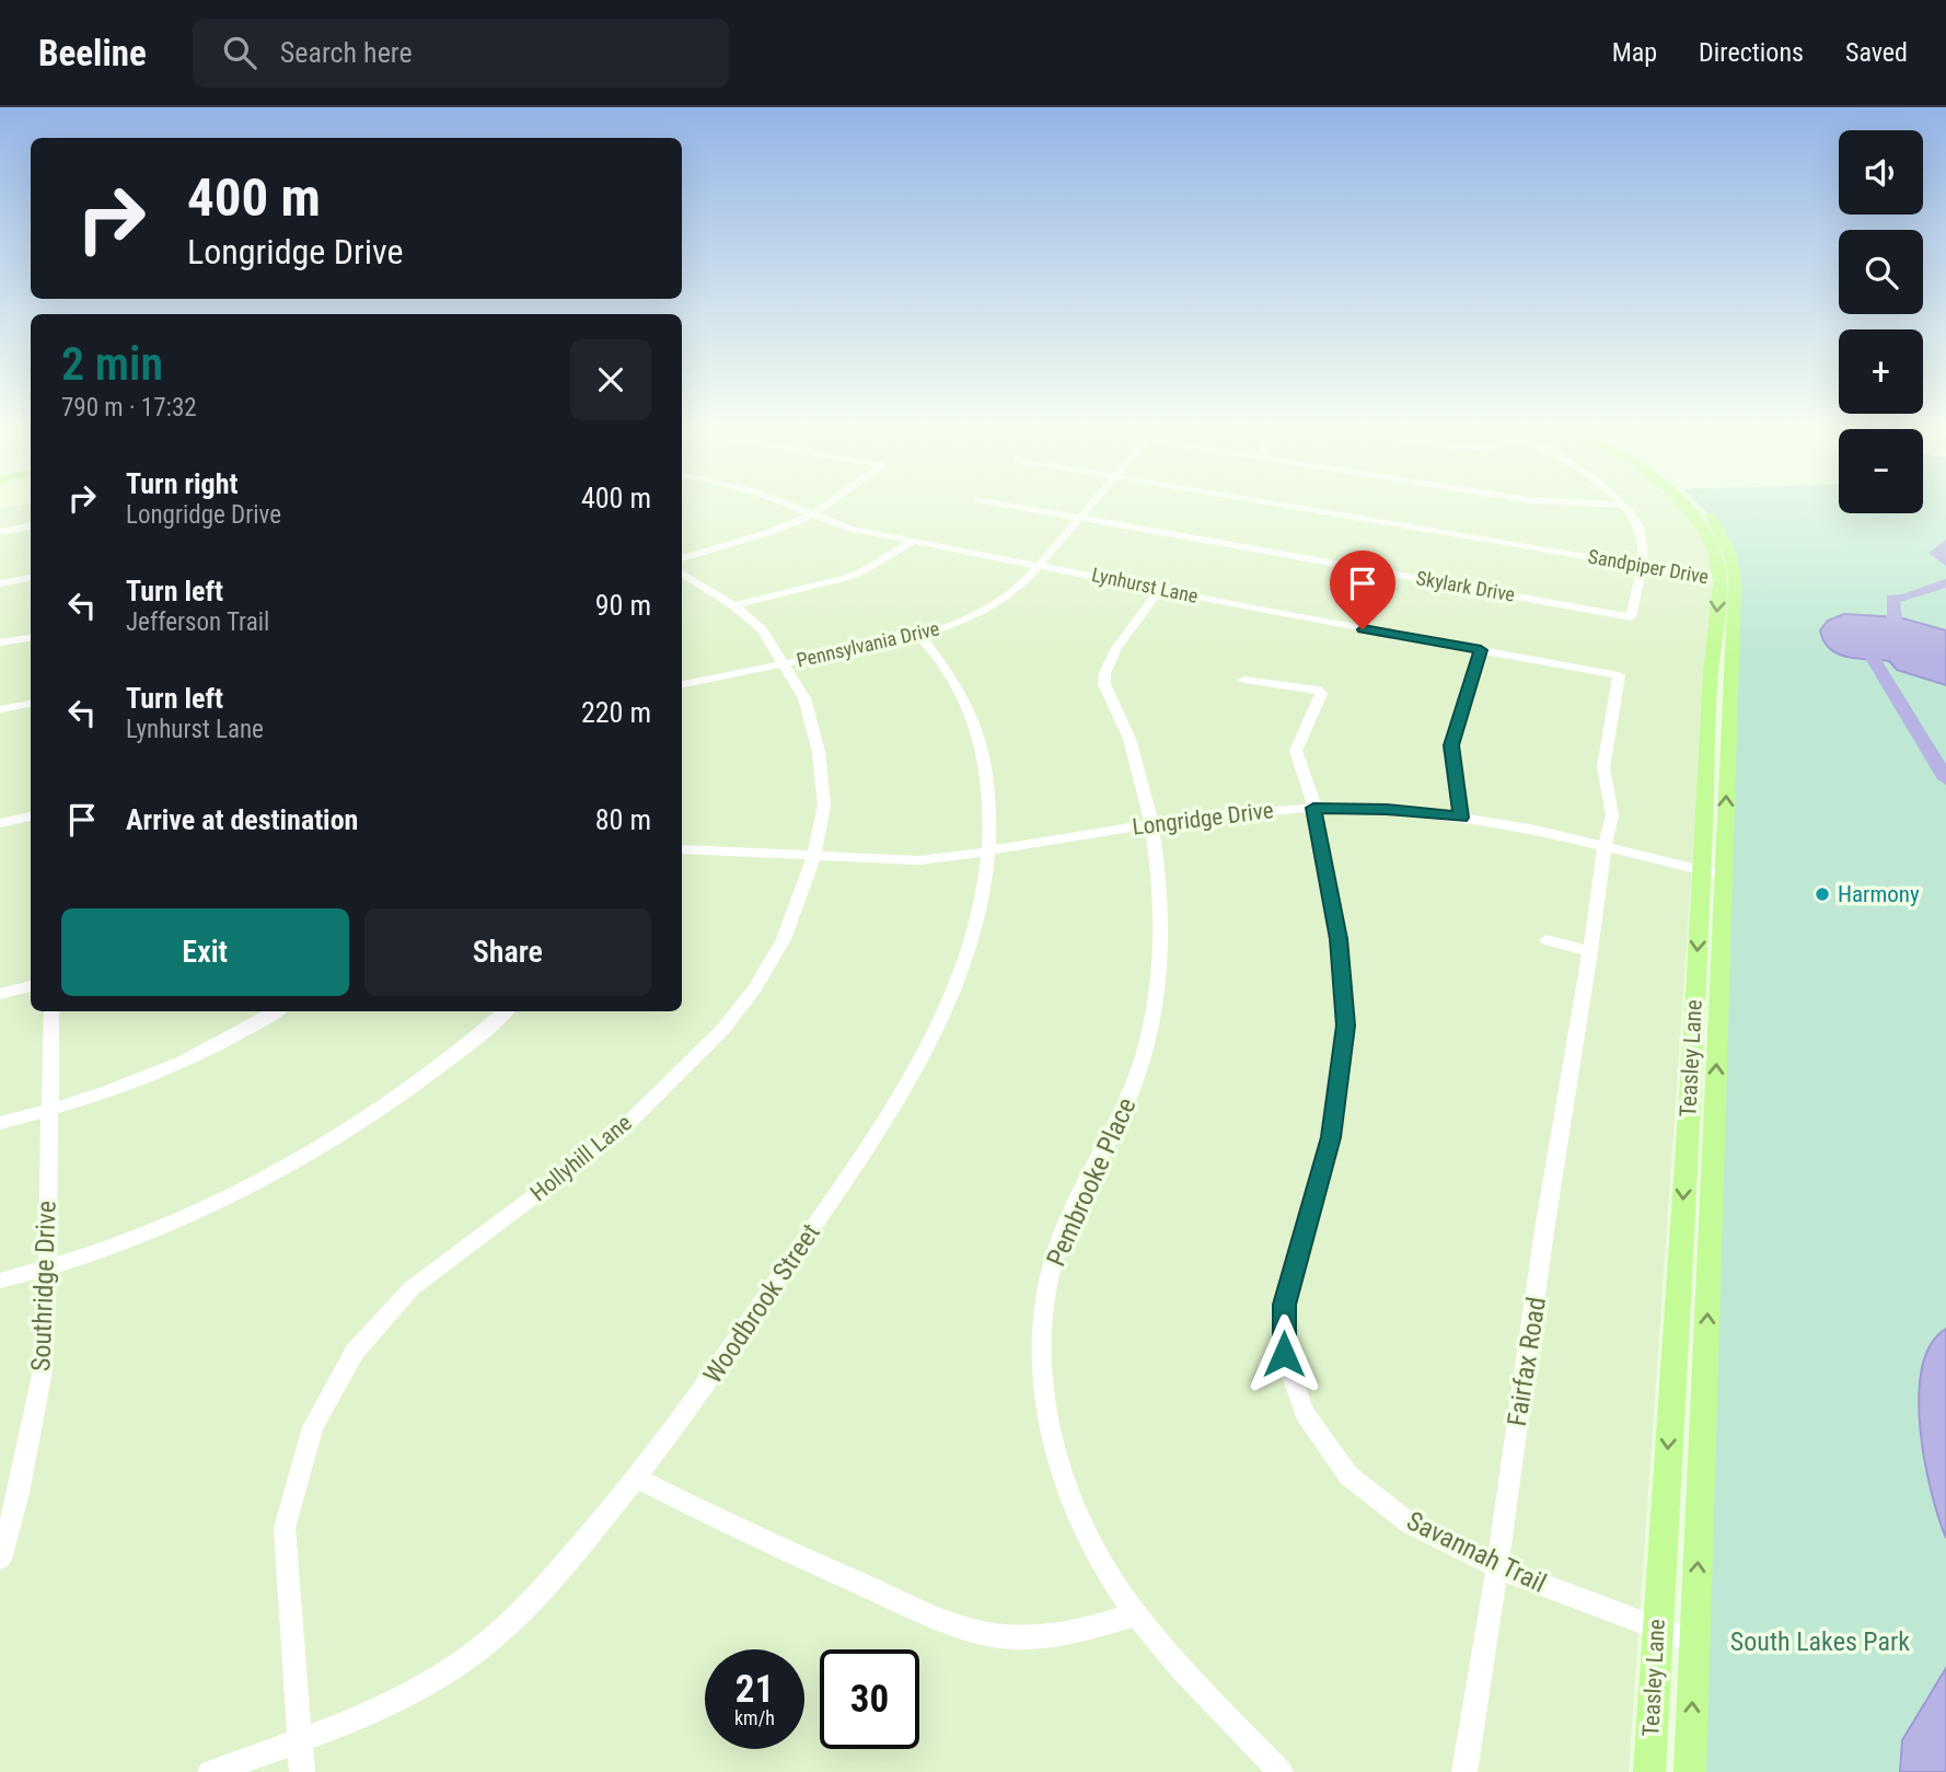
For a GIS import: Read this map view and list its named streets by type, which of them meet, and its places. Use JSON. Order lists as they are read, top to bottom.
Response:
{
  "streets": {
    "main road": ["Teasley Lane"],
    "street": [
      "Sandpiper Drive",
      "Lynhurst Lane",
      "Skylark Drive",
      "Pennsylvania Drive",
      "Longridge Drive",
      "Hollyhill Lane",
      "Pembrooke Place",
      "Southridge Drive",
      "Woodbrook Street",
      "Fairfax Road",
      "Savannah Trail"
    ]
  },
  "crossings": [
    ["Sandpiper Drive", "Skylark Drive"],
    ["Sandpiper Drive", "Teasley Lane"],
    ["Lynhurst Lane", "Pennsylvania Drive"],
    ["Lynhurst Lane", "Pembrooke Place"],
    ["Lynhurst Lane", "Fairfax Road"],
    ["Skylark Drive", "Pennsylvania Drive"],
    ["Pennsylvania Drive", "Hollyhill Lane"],
    ["Pennsylvania Drive", "Woodbrook Street"],
    ["Longridge Drive", "Teasley Lane"],
    ["Longridge Drive", "Hollyhill Lane"],
    ["Longridge Drive", "Pembrooke Place"],
    ["Longridge Drive", "Woodbrook Street"],
    ["Longridge Drive", "Fairfax Road"],
    ["Longridge Drive", "Savannah Trail"],
    ["Teasley Lane", "Savannah Trail"],
    ["Hollyhill Lane", "Woodbrook Street"],
    ["Fairfax Road", "Savannah Trail"]
  ],
  "parks": ["South Lakes Park"],
  "places": ["Harmony"],
  "page": {
    "header": "Beeline",
    "search": "Search here",
    "nav": ["Map", "Directions", "Saved"],
    "map_buttons": ["+", "−"],
    "turn": ["400 m", "Longridge Drive"],
    "heading": ["2 min", "790 m · 17:32"],
    "list": [
      {
        "name": "Turn right",
        "note": "Longridge Drive",
        "value": "400 m"
      },
      {
        "name": "Turn left",
        "note": "Jefferson Trail",
        "value": "90 m"
      },
      {
        "name": "Turn left",
        "note": "Lynhurst Lane",
        "value": "220 m"
      },
      {
        "name": "Arrive at destination",
        "value": "80 m"
      }
    ],
    "buttons": ["Exit", "Share"],
    "speed": "21 km/h",
    "limit": "30"
  }
}
